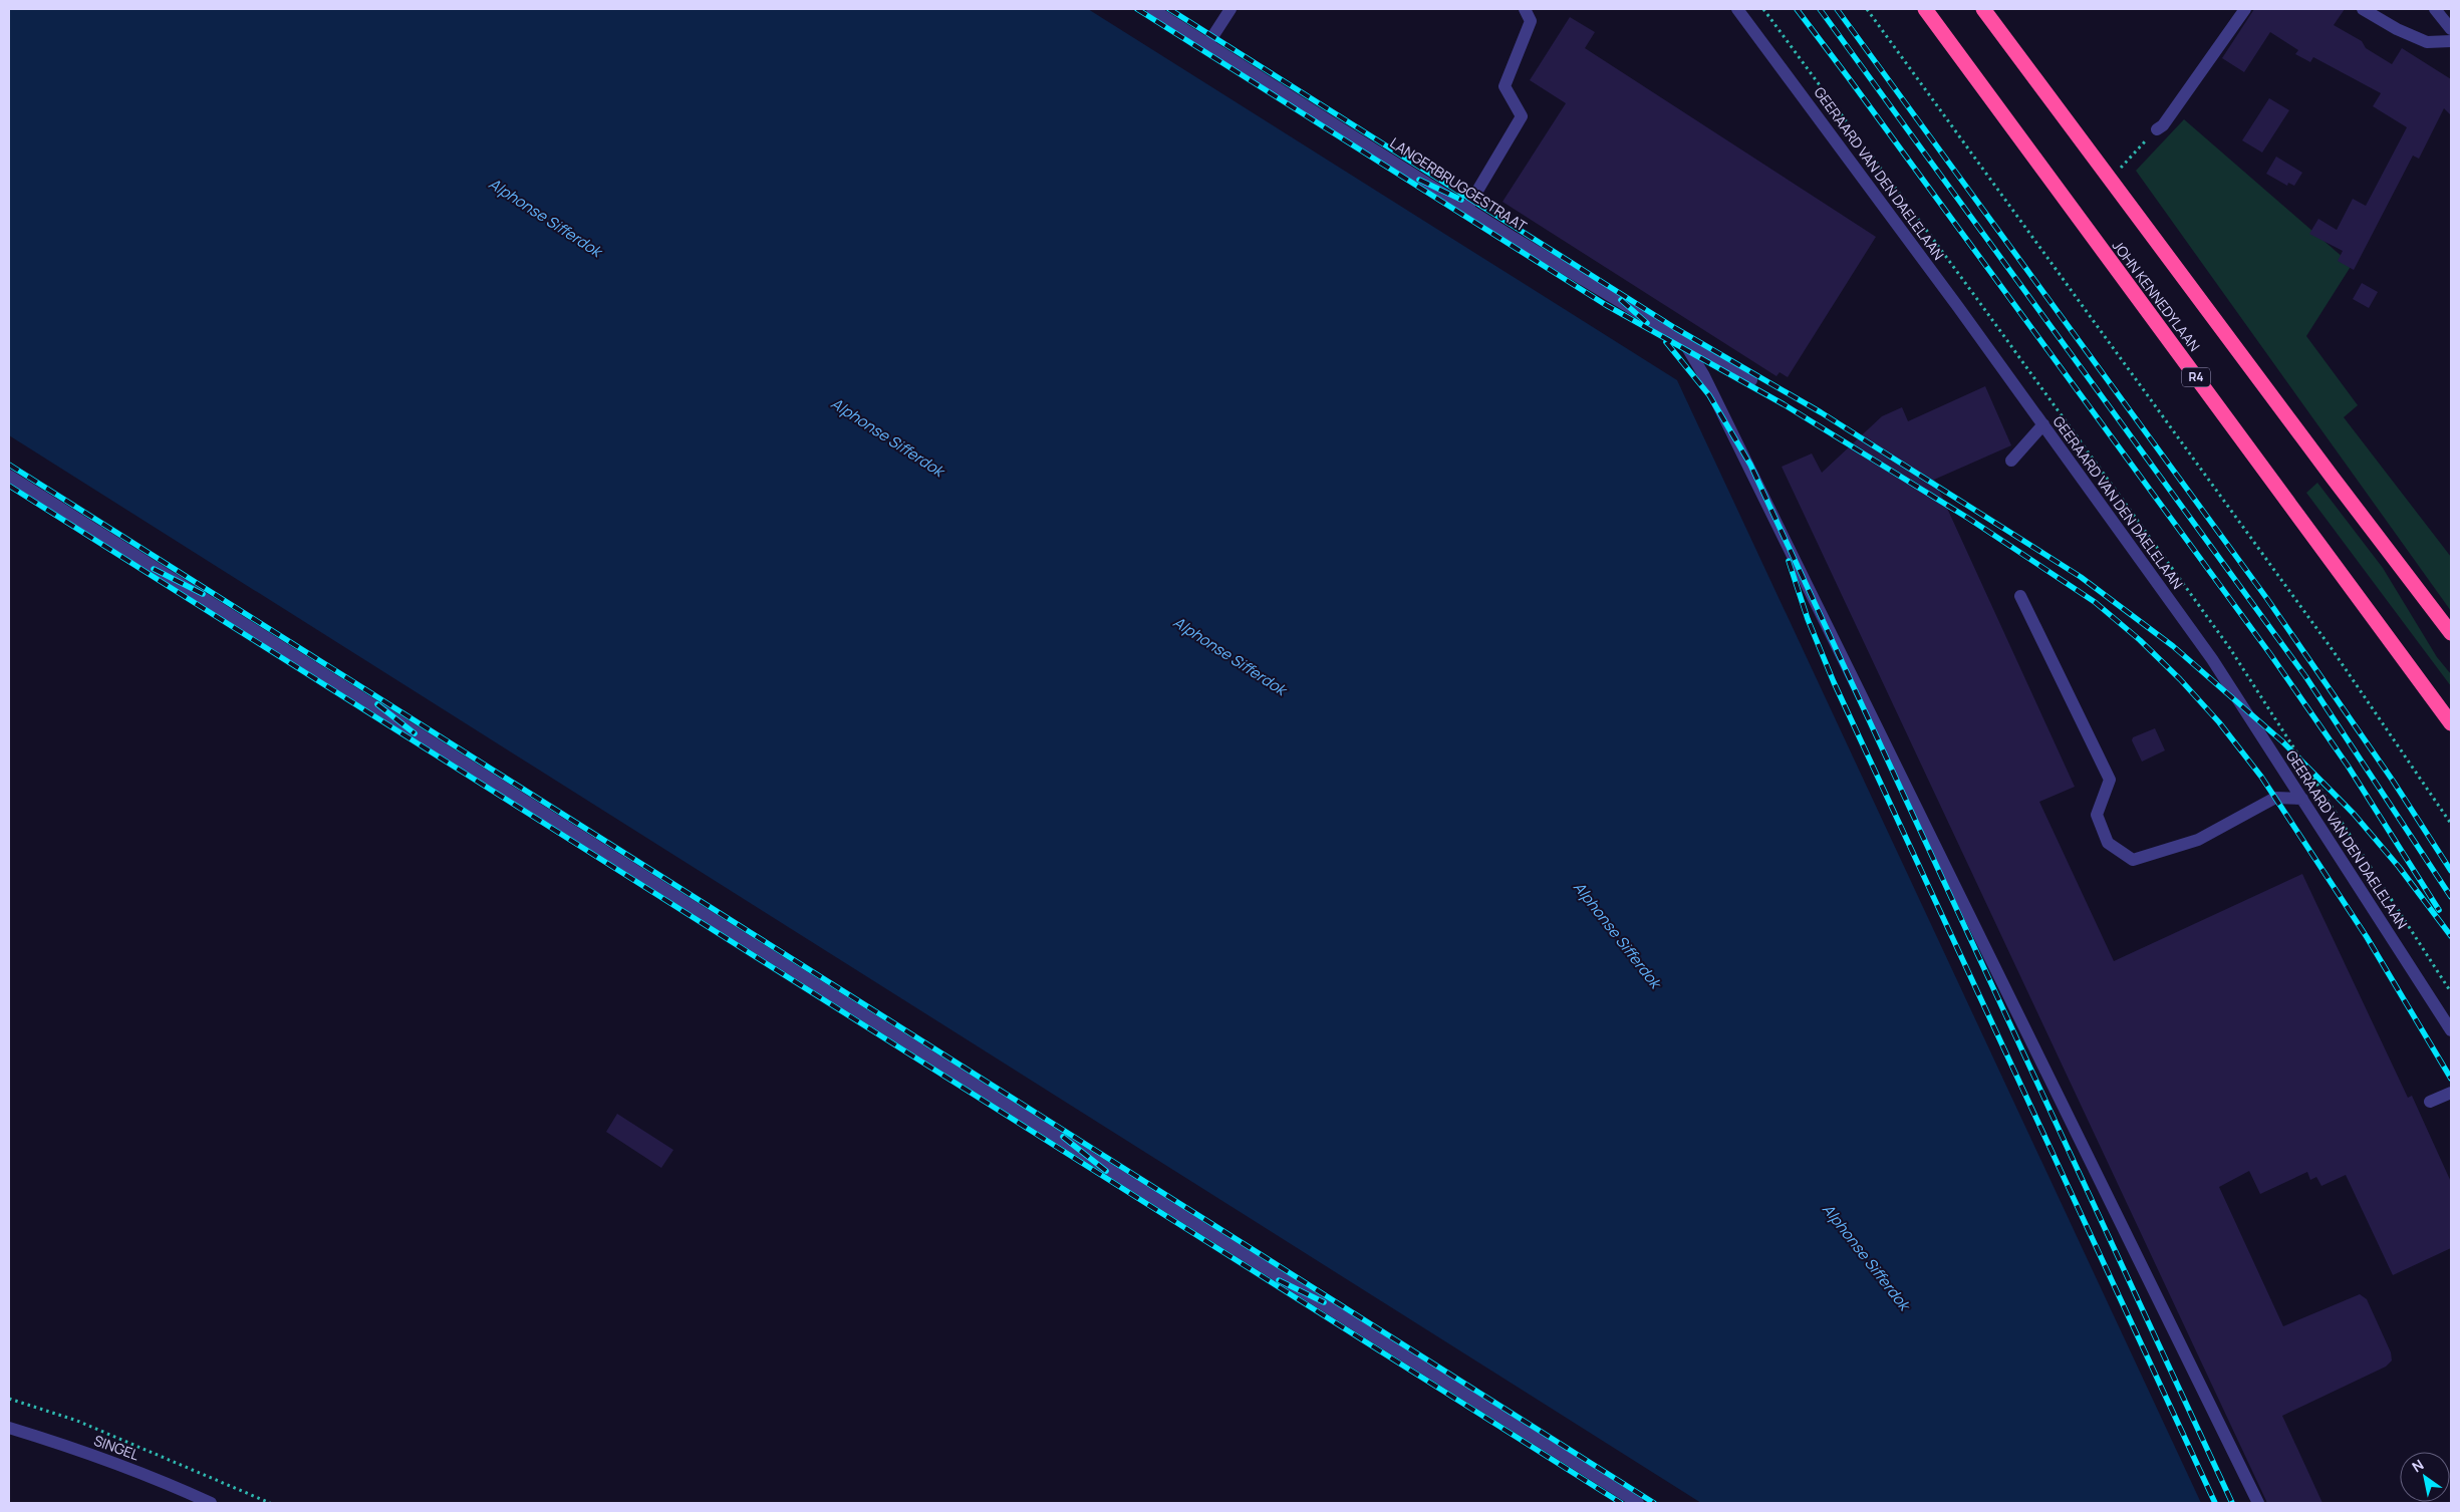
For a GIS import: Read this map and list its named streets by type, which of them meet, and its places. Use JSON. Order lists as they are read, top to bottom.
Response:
{
  "streets": {
    "highway": ["JOHN KENNEDYLAAN", "R4"],
    "street": ["GEERAARD VAN DEN DAELELAAN", "LANGERBRUGGESTRAAT", "SINGEL"]
  },
  "water": ["Alphonse Sifferdok"],
  "north": "top left"
}
